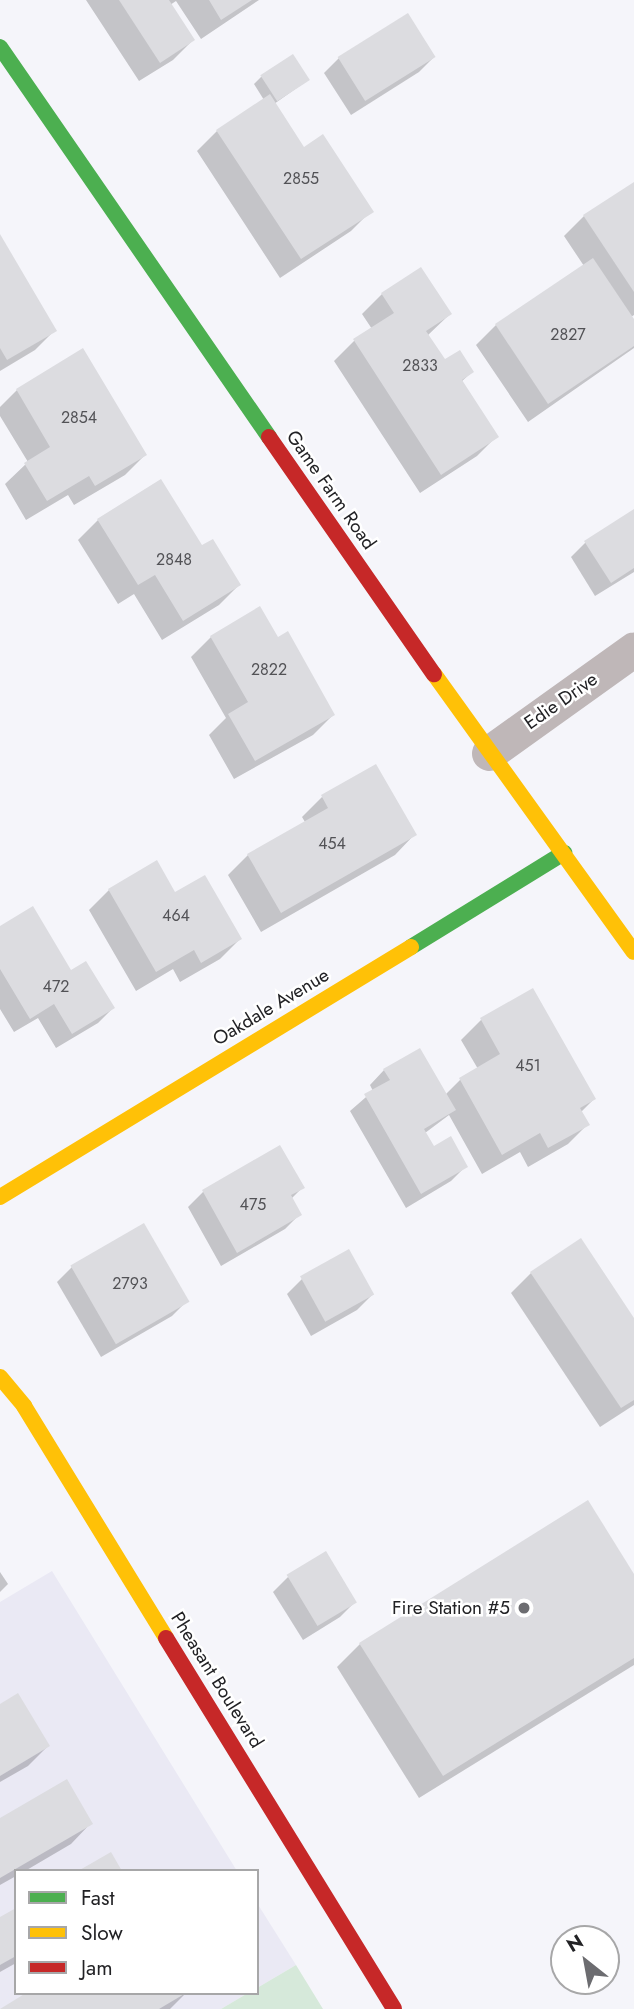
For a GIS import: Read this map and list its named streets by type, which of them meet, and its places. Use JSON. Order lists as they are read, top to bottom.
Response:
{
  "streets": {
    "street": [
      "Game Farm Road",
      "Edie Drive",
      "Oakdale Avenue",
      "Pheasant Boulevard"
    ]
  },
  "crossings": [
    ["Game Farm Road", "Edie Drive"],
    ["Game Farm Road", "Oakdale Avenue"]
  ],
  "places": ["Fire Station #5"],
  "house_numbers": [
    "2855",
    "2827",
    "2833",
    "2854",
    "2848",
    "2822",
    "454",
    "464",
    "472",
    "451",
    "475",
    "2793"
  ],
  "legend": ["Fast", "Slow", "Jam"],
  "north": "top left"
}
